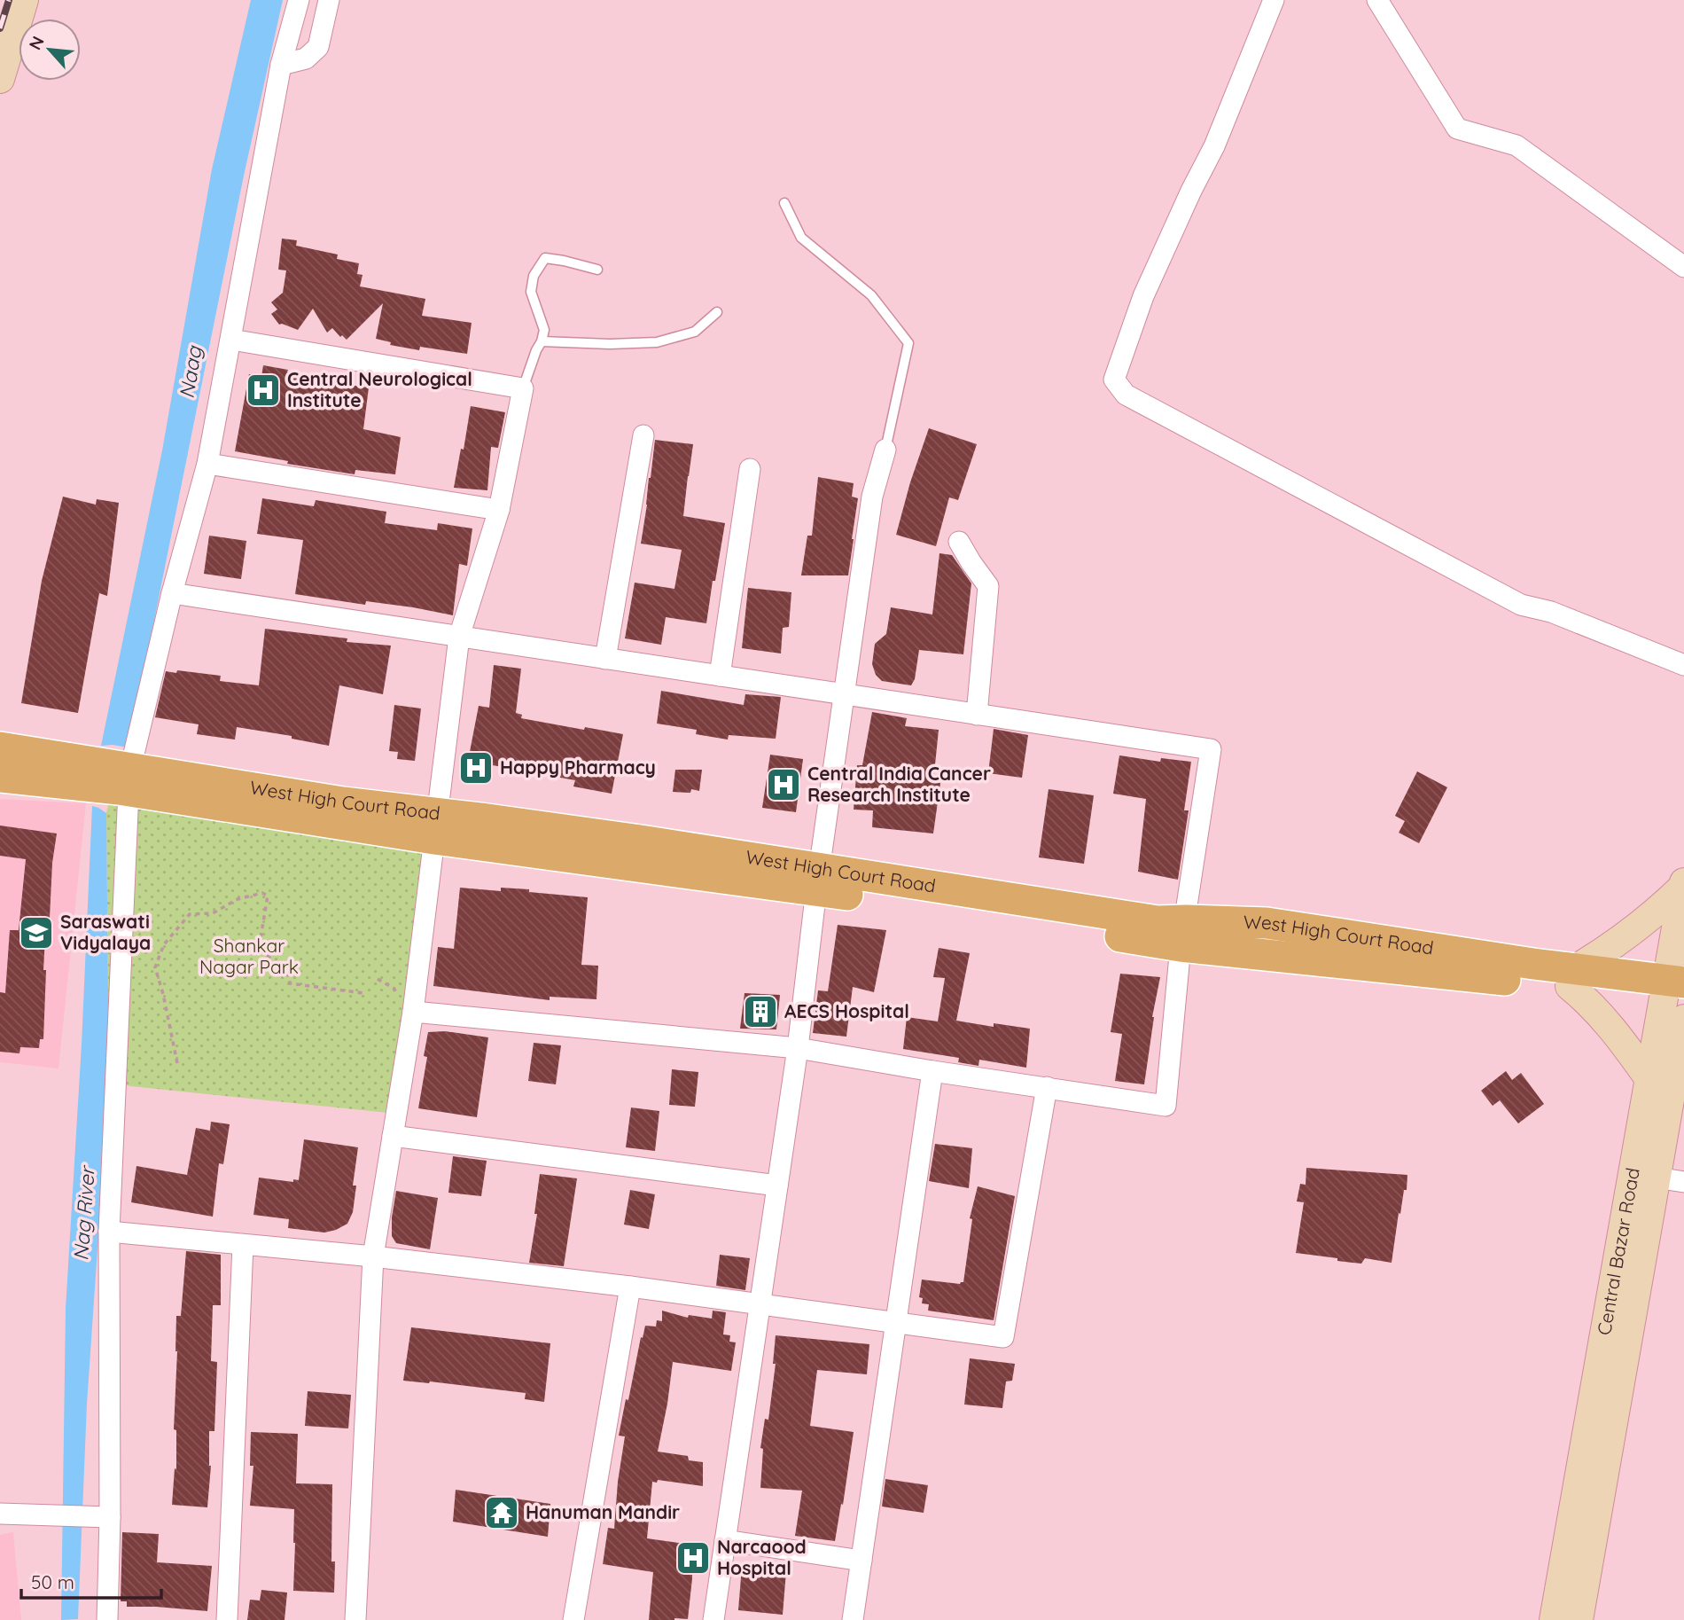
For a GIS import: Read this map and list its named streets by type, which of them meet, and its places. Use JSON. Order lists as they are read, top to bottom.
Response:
{
  "streets": {
    "main road": ["West High Court Road", "Central Bazar Road"]
  },
  "crossings": [
    ["West High Court Road", "Central Bazar Road"]
  ],
  "water": ["Naag", "Nag River"],
  "parks": ["Shankar Nagar Park"],
  "places": {
    "hospital": [
      "Central Neurological Institute",
      "Happy Pharmacy",
      "Central India Cancer Research Institute",
      "Narcaood Hospital"
    ],
    "school or university": ["Saraswati Vidyalaya"],
    "building": ["AECS Hospital"],
    "temple": ["Hanuman Mandir"]
  },
  "scale_bar": "50 m",
  "north": "top left"
}
